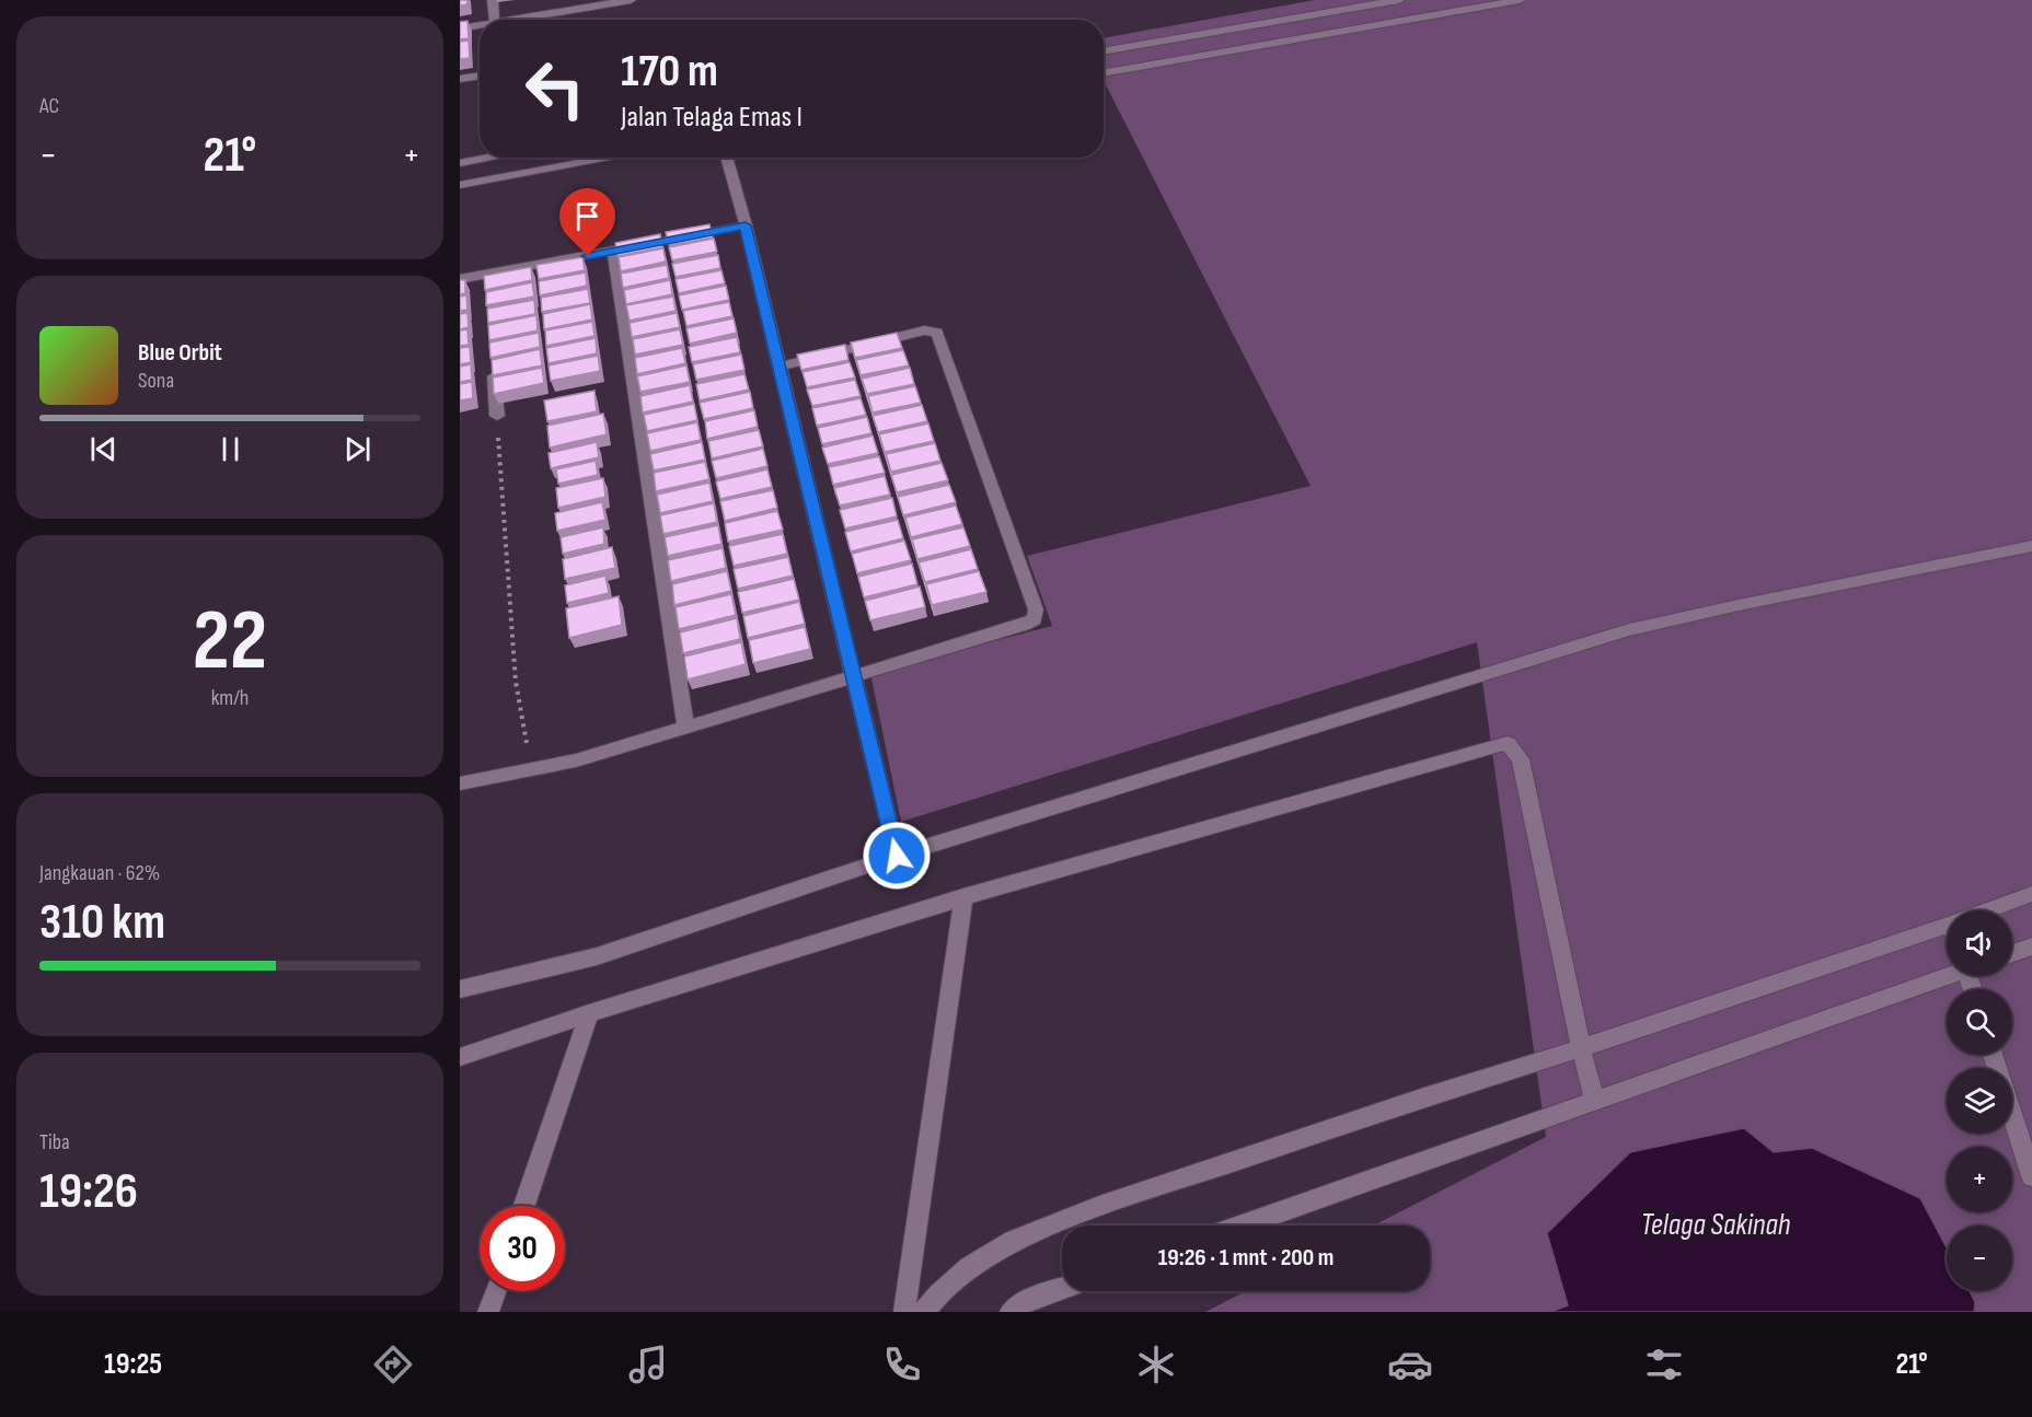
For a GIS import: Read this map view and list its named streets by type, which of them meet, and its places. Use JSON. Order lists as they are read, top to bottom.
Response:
{
  "water": ["Telaga Sakinah"],
  "page": {
    "tile": [
      "AC",
      ["22", "km/h"],
      ["Jangkauan · 62%", "310 km"],
      ["Tiba", "19:26"]
    ],
    "turn": ["170 m", "Jalan Telaga Emas I"],
    "heat": ["−", "21°", "+"],
    "song": ["Blue Orbit", "Sona"],
    "map_buttons": ["+", "−"],
    "limit": "30",
    "trip": "19:26 · 1 mnt · 200 m",
    "tabs": ["19:25", "21°"]
  }
}
